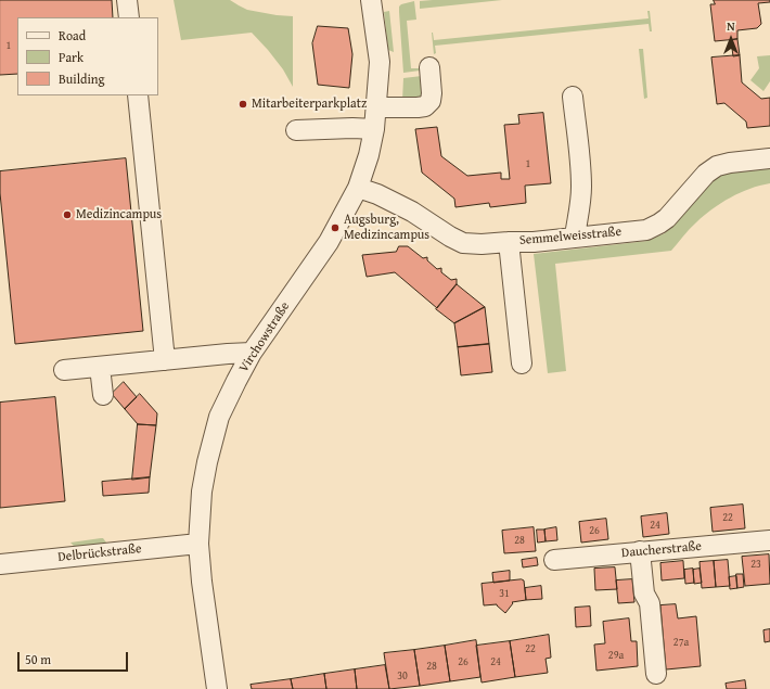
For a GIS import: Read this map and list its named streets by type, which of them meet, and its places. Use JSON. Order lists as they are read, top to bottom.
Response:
{
  "streets": {
    "street": [
      "Semmelweisstraße",
      "Virchowstraße",
      "Daucherstraße",
      "Delbrückstraße"
    ]
  },
  "crossings": [
    ["Semmelweisstraße", "Virchowstraße"],
    ["Virchowstraße", "Delbrückstraße"]
  ],
  "places": ["Mitarbeiterparkplatz", "Medizincampus", "Augsburg, Medizincampus"],
  "house_numbers": [
    "1",
    "1",
    "22",
    "24",
    "26",
    "28",
    "23",
    "31",
    "27a",
    "22",
    "29a",
    "26",
    "24",
    "28",
    "30"
  ],
  "legend": ["Road", "Park", "Building"],
  "scale_bar": "50 m",
  "north": "top"
}
